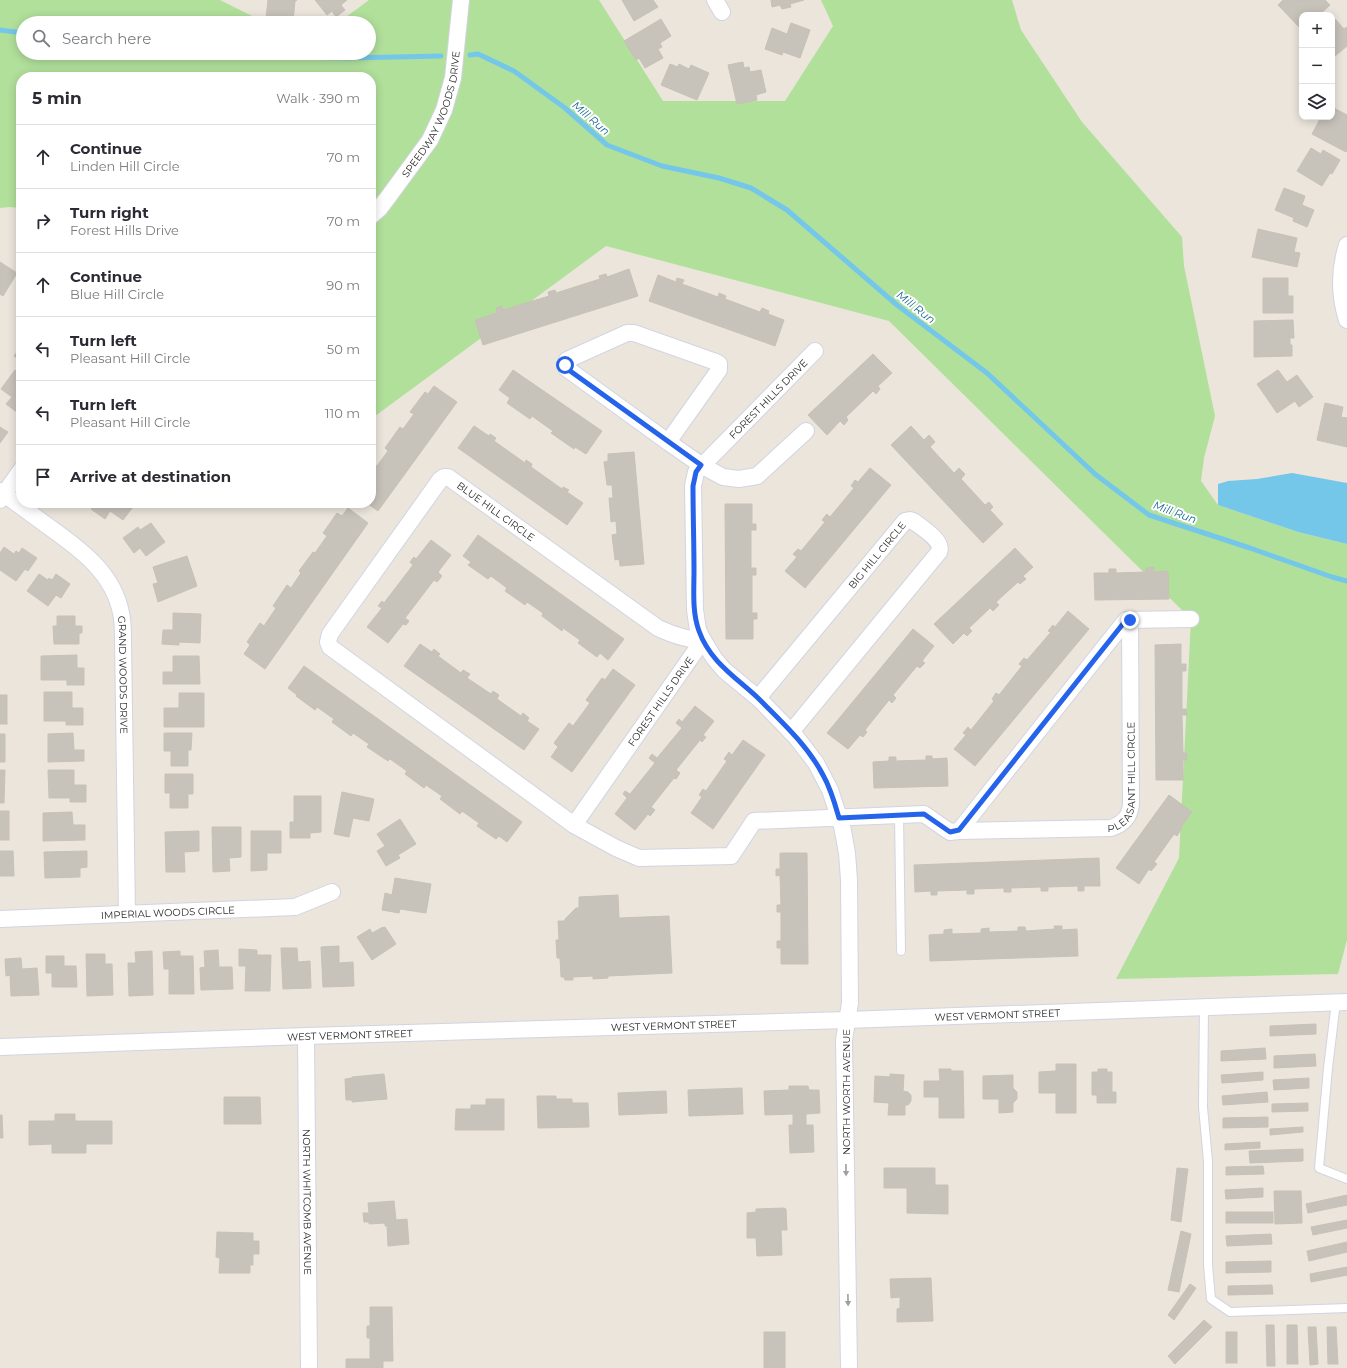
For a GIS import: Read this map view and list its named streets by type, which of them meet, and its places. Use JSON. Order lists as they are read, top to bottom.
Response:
{
  "streets": {
    "street": [
      "SPEEDWAY WOODS DRIVE",
      "FOREST HILLS DRIVE",
      "BLUE HILL CIRCLE",
      "BIG HILL CIRCLE",
      "GRAND WOODS DRIVE",
      "PLEASANT HILL CIRCLE",
      "IMPERIAL WOODS CIRCLE",
      "WEST VERMONT STREET",
      "NORTH WORTH AVENUE",
      "NORTH WHITCOMB AVENUE"
    ]
  },
  "crossings": [
    ["FOREST HILLS DRIVE", "BLUE HILL CIRCLE"],
    ["FOREST HILLS DRIVE", "PLEASANT HILL CIRCLE"],
    ["BLUE HILL CIRCLE", "PLEASANT HILL CIRCLE"],
    ["GRAND WOODS DRIVE", "IMPERIAL WOODS CIRCLE"],
    ["PLEASANT HILL CIRCLE", "NORTH WORTH AVENUE"],
    ["WEST VERMONT STREET", "NORTH WORTH AVENUE"],
    ["WEST VERMONT STREET", "NORTH WHITCOMB AVENUE"]
  ],
  "one_way": ["NORTH WORTH AVENUE"],
  "water": ["Mill Run"],
  "page": {
    "map_buttons": ["+", "−"],
    "search": "Search here",
    "heading": ["5 min", "Walk · 390 m"],
    "list": [
      ["Continue", "Linden Hill Circle", "70 m"],
      ["Turn right", "Forest Hills Drive", "70 m"],
      ["Continue", "Blue Hill Circle", "90 m"],
      ["Turn left", "Pleasant Hill Circle", "50 m"],
      ["Turn left", "Pleasant Hill Circle", "110 m"],
      "Arrive at destination"
    ]
  }
}
